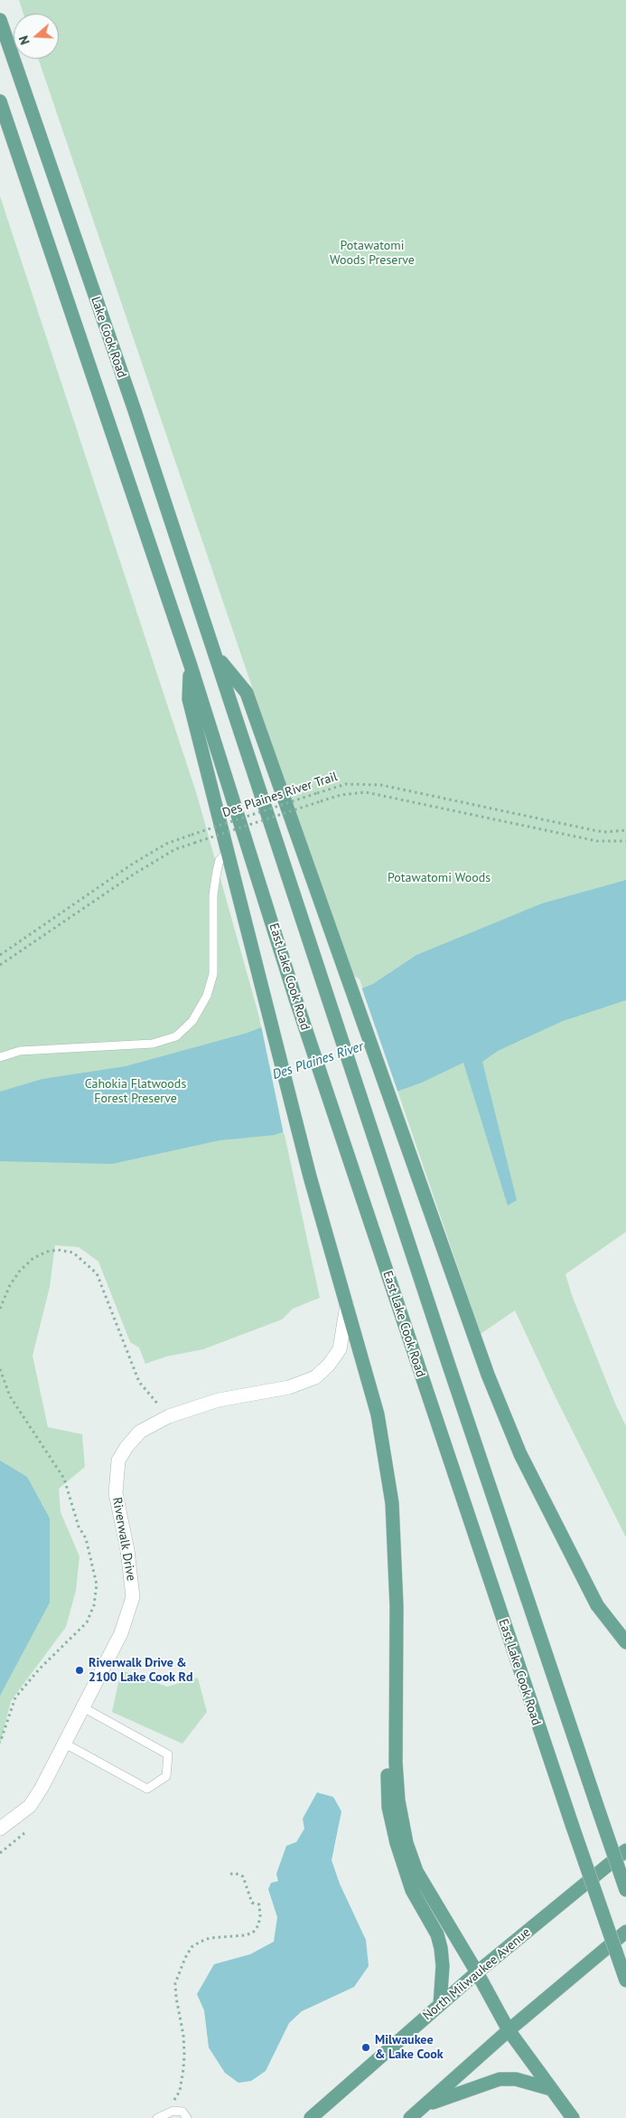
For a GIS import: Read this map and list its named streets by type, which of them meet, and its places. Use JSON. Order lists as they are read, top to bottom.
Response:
{
  "streets": {
    "main road": ["Lake Cook Road", "East Lake Cook Road", "North Milwaukee Avenue"],
    "street": ["Riverwalk Drive"],
    "path": ["Des Plaines River Trail"]
  },
  "water": ["Des Plaines River"],
  "parks": ["Potawatomi Woods Preserve", "Potawatomi Woods", "Cahokia Flatwoods Forest Preserve"],
  "places": ["Riverwalk Drive & 2100 Lake Cook Rd", "Milwaukee & Lake Cook"],
  "north": "left"
}
